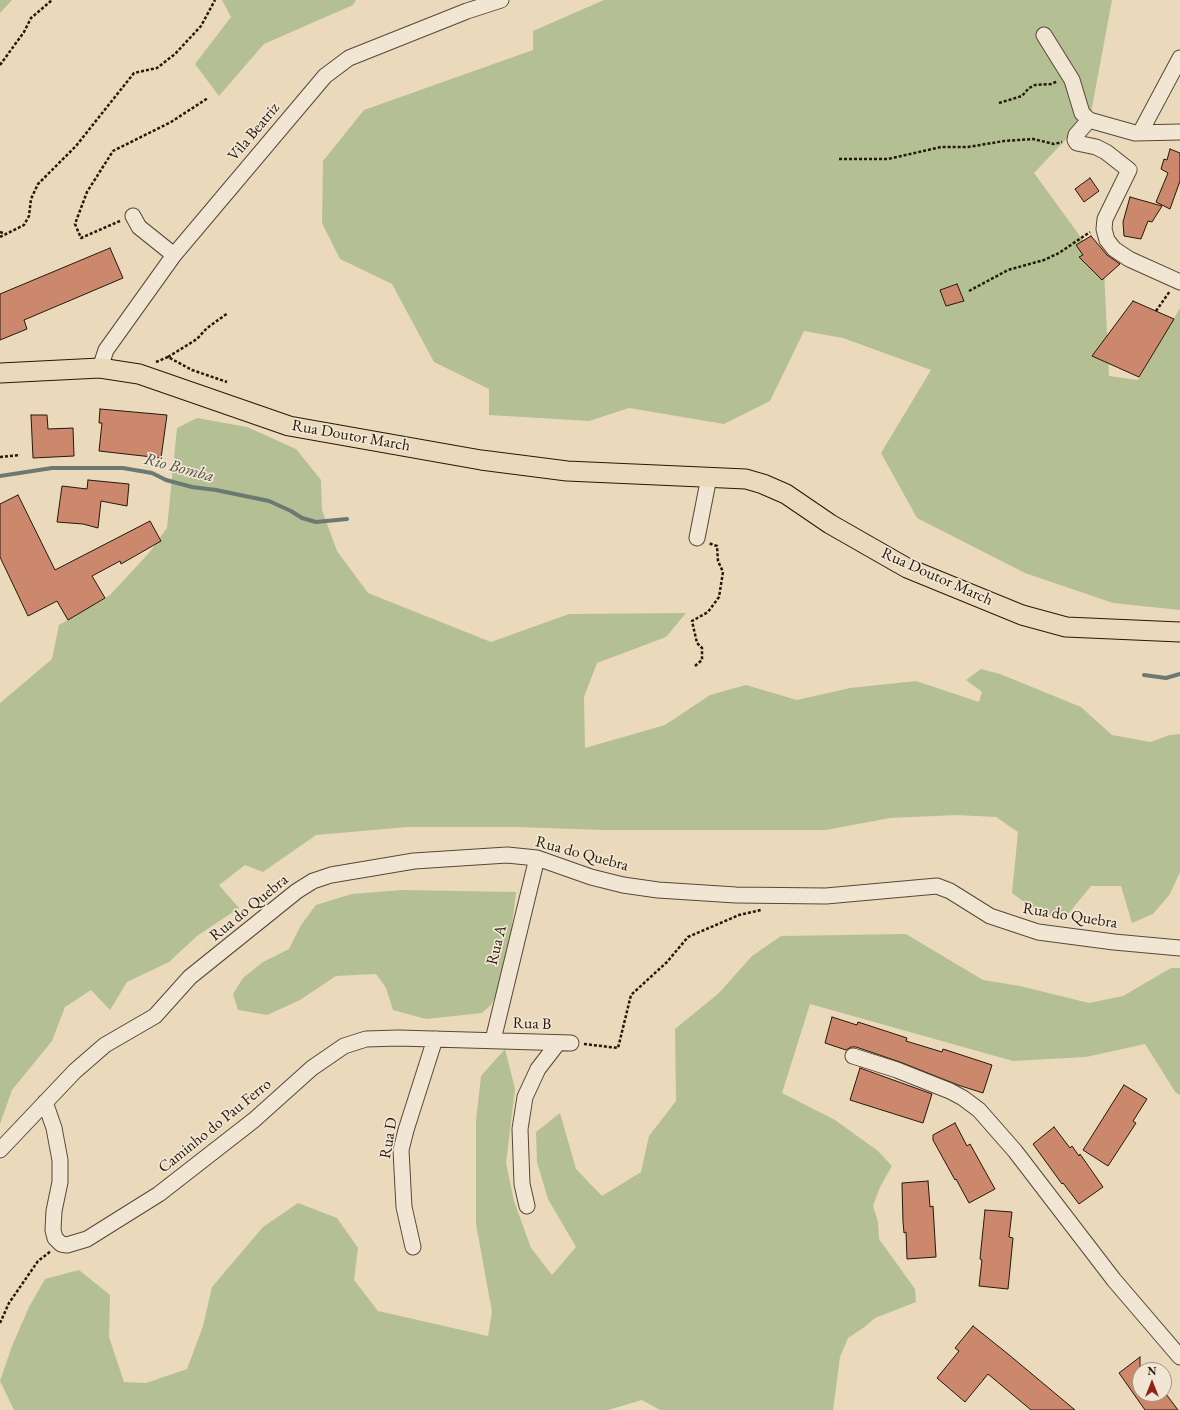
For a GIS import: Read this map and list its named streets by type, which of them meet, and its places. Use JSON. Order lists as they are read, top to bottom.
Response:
{
  "streets": {
    "main road": ["Rua Doutor March"],
    "street": [
      "Vila Beatriz",
      "Rua do Quebra",
      "Rua A",
      "Rua B",
      "Caminho do Pau Ferro",
      "Rua D"
    ]
  },
  "crossings": [
    ["Vila Beatriz", "Rua Doutor March"],
    ["Rua do Quebra", "Rua A"],
    ["Rua A", "Rua B"],
    ["Rua A", "Caminho do Pau Ferro"],
    ["Rua B", "Caminho do Pau Ferro"],
    ["Caminho do Pau Ferro", "Rua D"]
  ],
  "water": ["Rio Bomba"],
  "north": "top"
}
